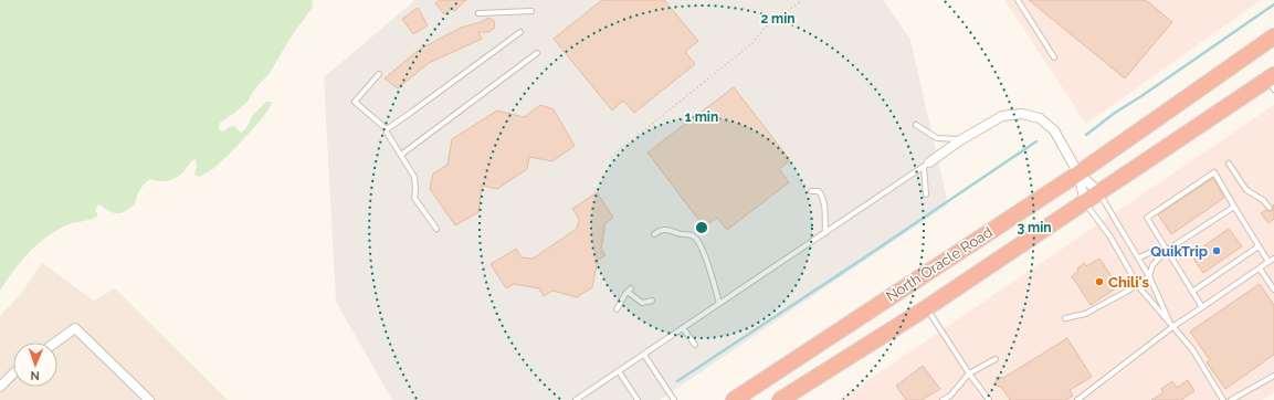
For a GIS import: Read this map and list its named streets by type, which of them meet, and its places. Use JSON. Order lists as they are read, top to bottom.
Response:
{
  "streets": {
    "highway": ["North Oracle Road"]
  },
  "places": ["QuikTrip", "Chili's"],
  "north": "bottom",
  "rings": ["2 min", "1 min", "3 min"]
}
